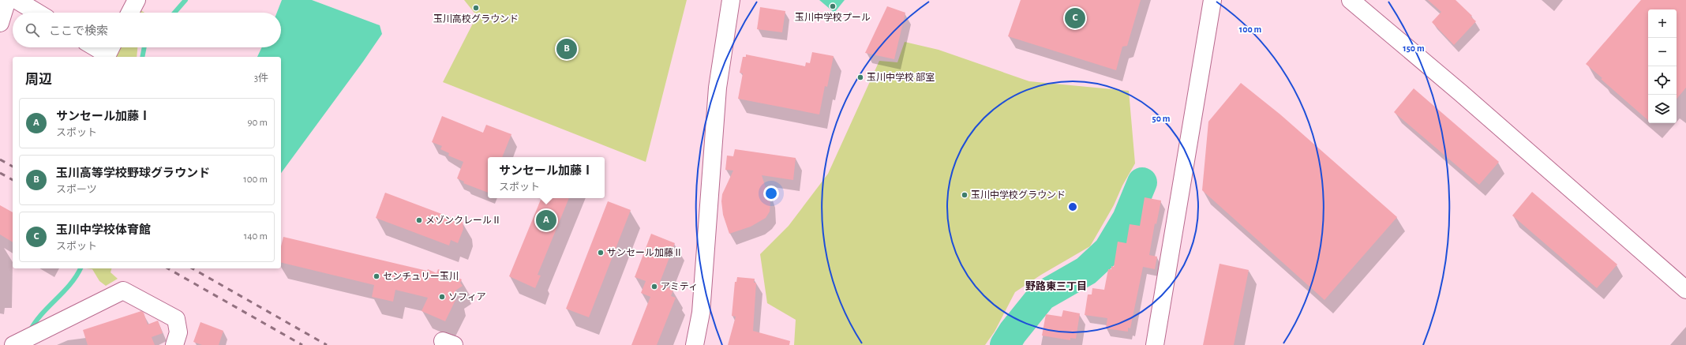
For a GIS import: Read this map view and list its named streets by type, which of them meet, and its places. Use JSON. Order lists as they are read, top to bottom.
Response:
{
  "districts": ["野路東三丁目"],
  "places": [
    "玉川中学校プール",
    "玉川高校グラウンド",
    "玉川中学校 部室",
    "玉川中学校グラウンド",
    "メゾンクレールⅡ",
    "サンセール加藤Ⅱ",
    "センチュリー玉川",
    "アミティ",
    "ソフィア"
  ],
  "page": {
    "pins": ["C", "B", "A"],
    "map_buttons": ["+", "−"],
    "search": "ここで検索",
    "heading": ["周辺", "3件"],
    "list": [
      {
        "mark": "A",
        "name": "サンセール加藤Ⅰ",
        "note": "スポット",
        "value": "90 m"
      },
      {
        "mark": "B",
        "name": "玉川高等学校野球グラウンド",
        "note": "スポーツ",
        "value": "100 m"
      },
      {
        "mark": "C",
        "name": "玉川中学校体育館",
        "note": "スポット",
        "value": "140 m"
      }
    ],
    "popup": ["サンセール加藤Ⅰ", "スポット"]
  },
  "rings": ["100 m", "150 m", "50 m"]
}
